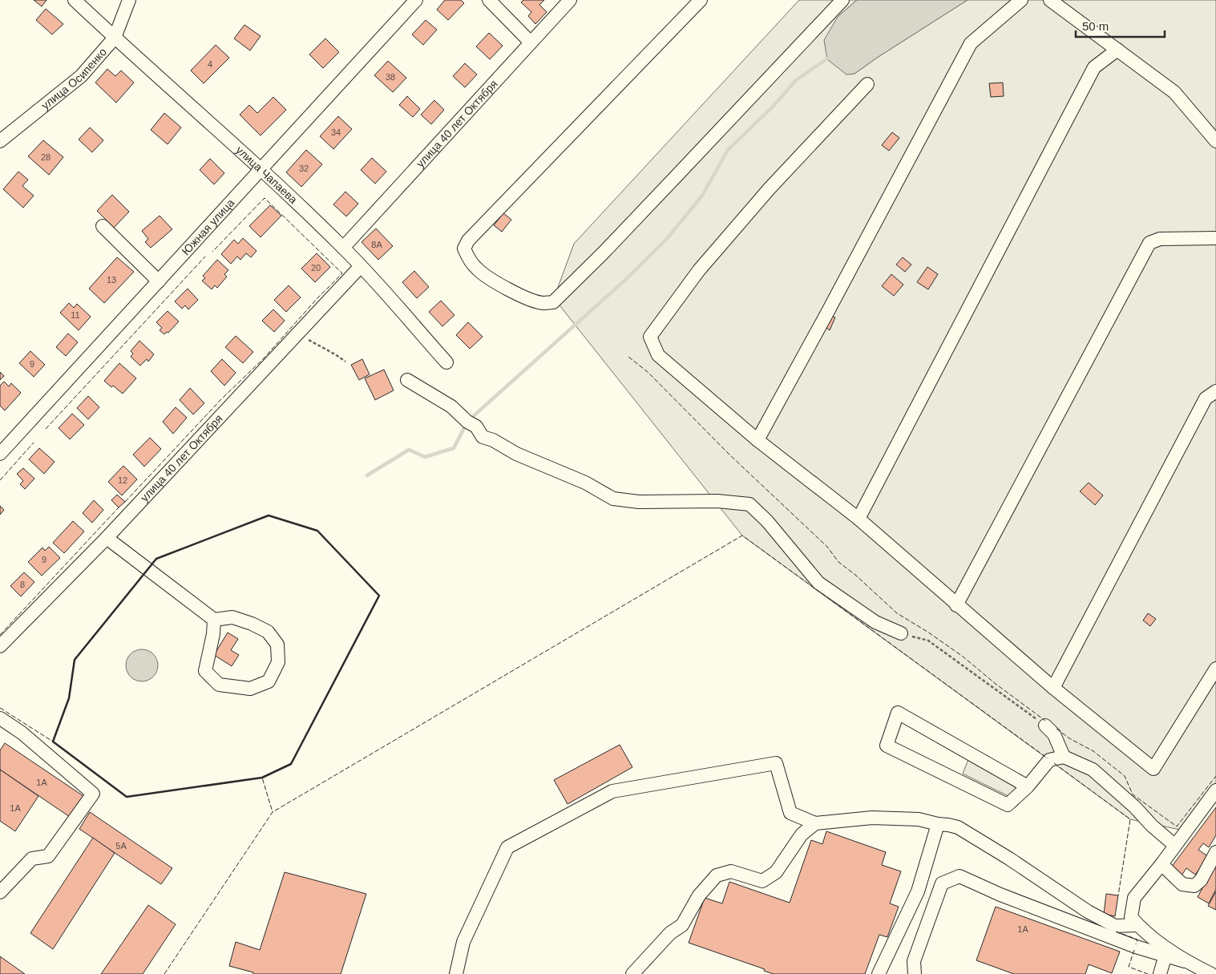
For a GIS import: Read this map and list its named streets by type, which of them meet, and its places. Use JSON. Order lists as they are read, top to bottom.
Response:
{
  "streets": {
    "street": [
      "улица Осипенко",
      "улица 40 лет Октября",
      "улица Чапаева",
      "Южная улица"
    ]
  },
  "crossings": [
    ["улица Осипенко", "улица Чапаева"],
    ["улица 40 лет Октября", "улица Чапаева"],
    ["улица Чапаева", "Южная улица"]
  ],
  "house_numbers": [
    "4",
    "38",
    "34",
    "28",
    "32",
    "8А",
    "20",
    "13",
    "11",
    "9",
    "12",
    "9",
    "8",
    "1А",
    "1А",
    "5А",
    "1А"
  ],
  "scale_bar": "50 m"
}
